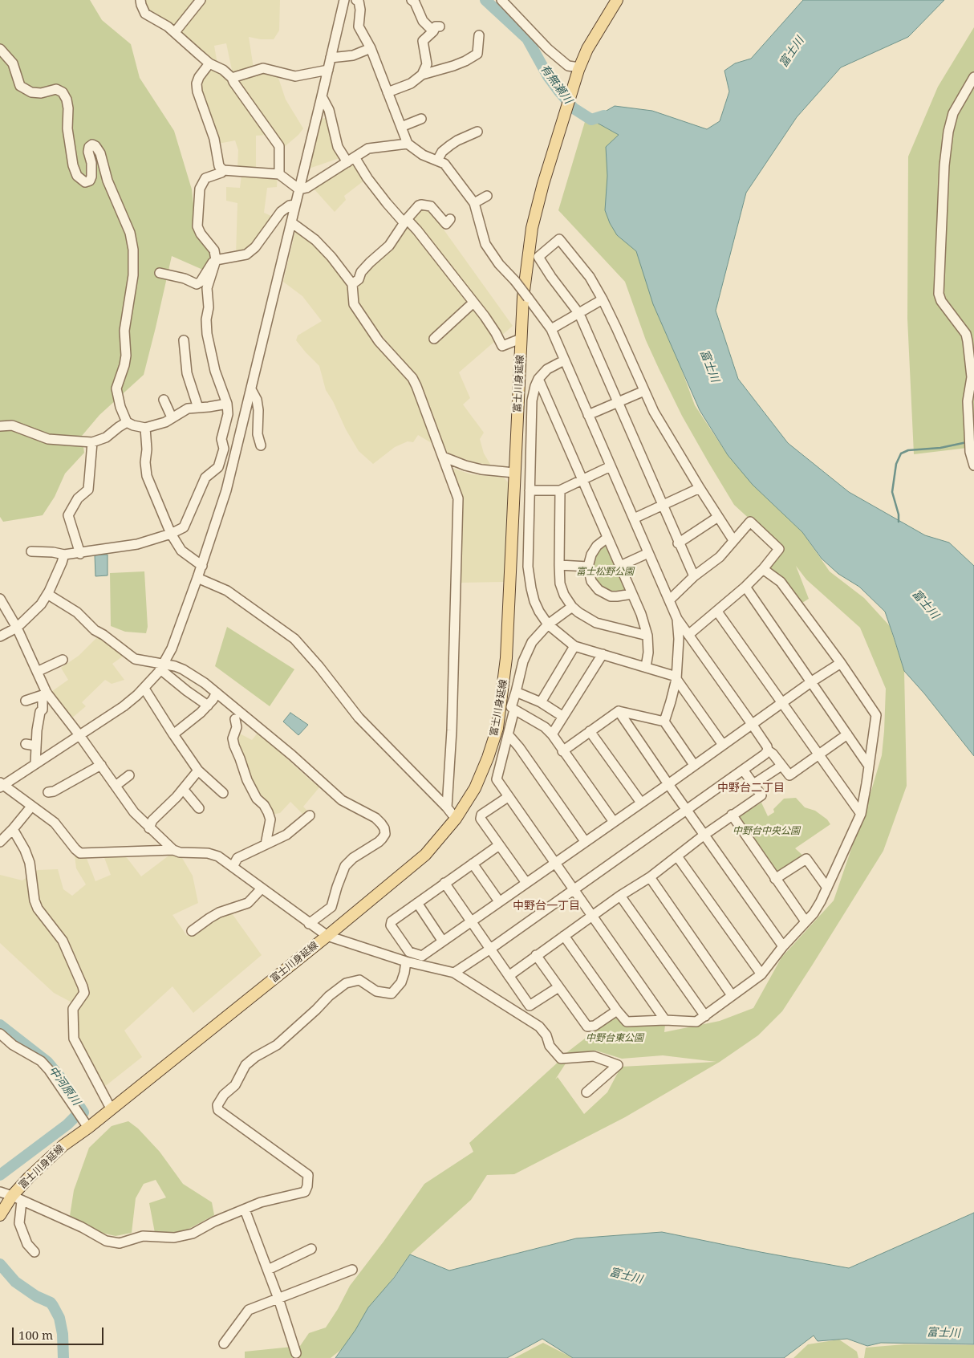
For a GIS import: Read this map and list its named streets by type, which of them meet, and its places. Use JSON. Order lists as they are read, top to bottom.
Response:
{
  "streets": {
    "main road": ["富士川身延線"]
  },
  "districts": ["中野台二丁目", "中野台一丁目"],
  "water": ["富士川", "有無瀬川", "中河原川"],
  "parks": ["富士松野公園", "中野台中央公園", "中野台東公園"],
  "scale_bar": "100 m"
}
